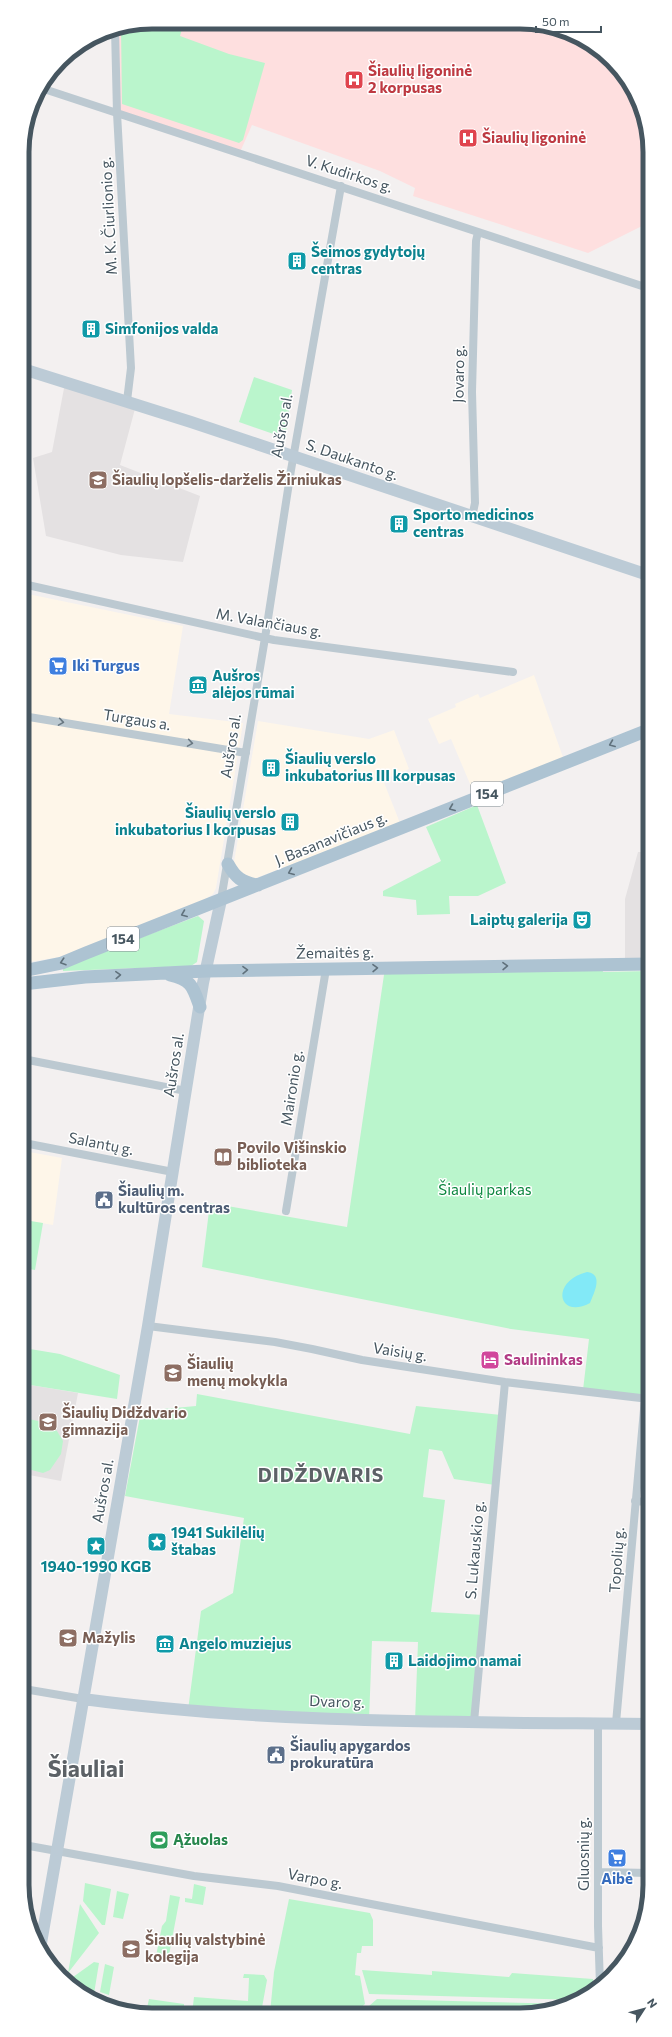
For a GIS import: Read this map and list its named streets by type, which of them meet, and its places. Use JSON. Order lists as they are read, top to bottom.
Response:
{
  "streets": {
    "main road": [
      "Aušros al.",
      "S. Daukanto g.",
      "154",
      "J. Basanavičiaus g.",
      "Žemaitės g.",
      "Dvaro g."
    ],
    "street": [
      "V. Kudirkos g.",
      "M. K. Čiurlionio g.",
      "Jovaro g.",
      "M. Valančiaus g.",
      "Turgaus a.",
      "Maironio g.",
      "Salantų g.",
      "Vaisių g.",
      "S. Lukauskio g.",
      "Topolių g.",
      "Gluosnių g.",
      "Varpo g."
    ]
  },
  "crossings": [
    ["V. Kudirkos g.", "M. K. Čiurlionio g."],
    ["V. Kudirkos g.", "Jovaro g."],
    ["V. Kudirkos g.", "Aušros al."],
    ["M. K. Čiurlionio g.", "S. Daukanto g."],
    ["Jovaro g.", "S. Daukanto g."],
    ["Aušros al.", "S. Daukanto g."],
    ["Aušros al.", "M. Valančiaus g."],
    ["Aušros al.", "Turgaus a."],
    ["Aušros al.", "J. Basanavičiaus g."],
    ["Aušros al.", "Žemaitės g."],
    ["Aušros al.", "Salantų g."],
    ["Aušros al.", "Vaisių g."],
    ["Aušros al.", "Dvaro g."],
    ["Aušros al.", "Varpo g."],
    ["Žemaitės g.", "Maironio g."],
    ["Vaisių g.", "S. Lukauskio g."],
    ["S. Lukauskio g.", "Dvaro g."],
    ["Topolių g.", "Dvaro g."],
    ["Dvaro g.", "Gluosnių g."],
    ["Gluosnių g.", "Varpo g."]
  ],
  "one_way": ["Turgaus a.", "J. Basanavičiaus g.", "Žemaitės g."],
  "districts": ["DIDŽDVARIS", "Šiauliai"],
  "parks": ["Šiaulių parkas"],
  "places": {
    "hospital": ["Šiaulių ligoninė 2 korpusas", "Šiaulių ligoninė"],
    "building": [
      "Šeimos gydytojų centras",
      "Simfonijos valda",
      "Sporto medicinos centras",
      "Šiaulių verslo inkubatorius III korpusas",
      "Šiaulių verslo inkubatorius I korpusas",
      "Laidojimo namai"
    ],
    "school or university": [
      "Šiaulių lopšelis-darželis Žirniukas",
      "Šiaulių menų mokykla",
      "Šiaulių Didždvario gimnazija",
      "Mažylis",
      "Šiaulių valstybinė kolegija"
    ],
    "supermarket": ["Iki Turgus", "Aibė"],
    "museum": ["Aušros alėjos rūmai", "Angelo muziejus"],
    "theatre": ["Laiptų galerija"],
    "library": ["Povilo Višinskio biblioteka"],
    "public building": ["Šiaulių m. kultūros centras", "Šiaulių apygardos prokuratūra"],
    "hotel": ["Saulininkas"],
    "place": ["1941 Sukilėlių štabas", "1940-1990 KGB"],
    "sports": ["Ąžuolas"]
  },
  "scale_bar": "50 m",
  "north": "top right"
}
